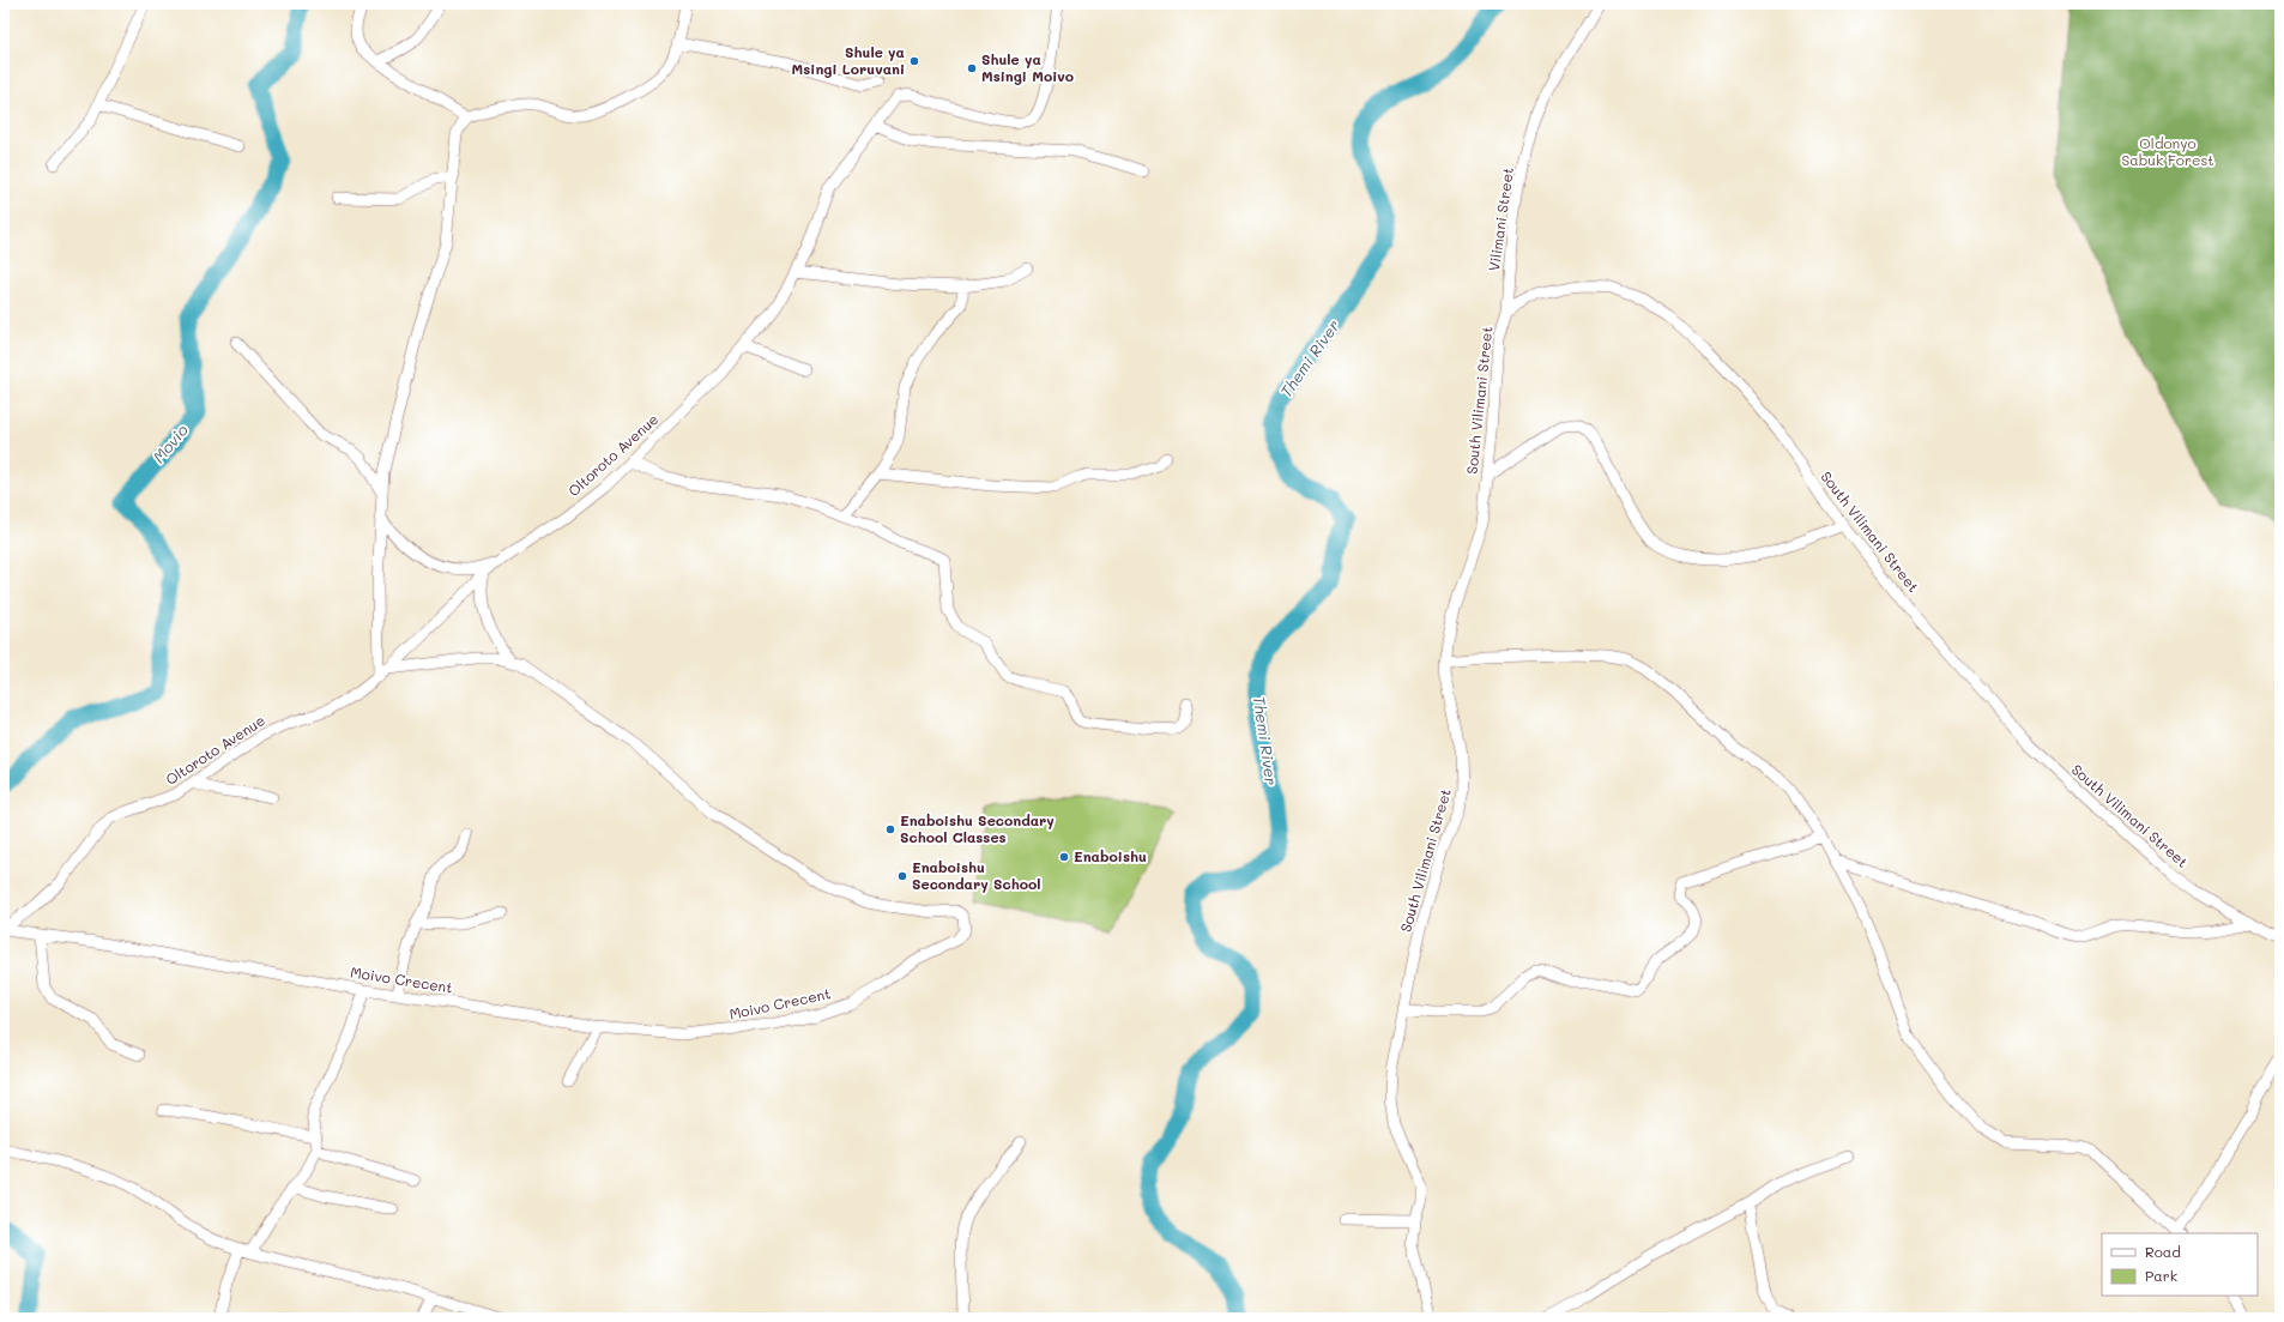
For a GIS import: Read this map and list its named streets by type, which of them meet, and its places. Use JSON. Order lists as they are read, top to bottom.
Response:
{
  "streets": {
    "street": [
      "Vilimani Street",
      "South Vilimani Street",
      "Oltoroto Avenue",
      "Moivo Crecent"
    ]
  },
  "crossings": [
    ["Vilimani Street", "South Vilimani Street"],
    ["Oltoroto Avenue", "Moivo Crecent"]
  ],
  "water": ["Themi River", "Movio"],
  "parks": ["Oldonyo Sabuk Forest"],
  "places": [
    "Shule ya Msingi Loruvani",
    "Shule ya Msingi Moivo",
    "Enaboishu Secondary School Classes",
    "Enaboishu",
    "Enaboishu Secondary School"
  ],
  "legend": ["Road", "Park"]
}
